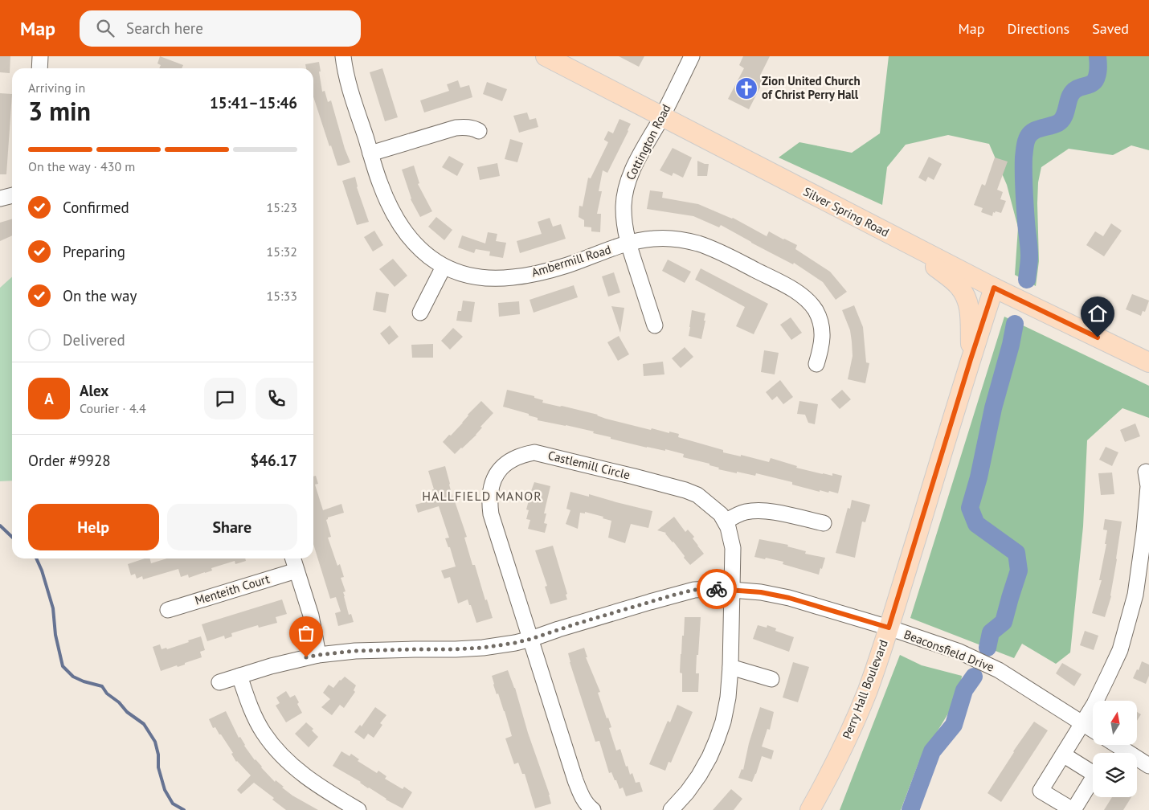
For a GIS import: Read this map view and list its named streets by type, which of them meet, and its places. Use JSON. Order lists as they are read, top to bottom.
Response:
{
  "streets": {
    "main road": ["Silver Spring Road", "Perry Hall Boulevard"],
    "street": [
      "Cottington Road",
      "Ambermill Road",
      "Castlemill Circle",
      "Menteith Court",
      "Beaconsfield Drive"
    ]
  },
  "crossings": [
    ["Cottington Road", "Silver Spring Road"],
    ["Cottington Road", "Ambermill Road"],
    ["Silver Spring Road", "Perry Hall Boulevard"],
    ["Castlemill Circle", "Beaconsfield Drive"],
    ["Beaconsfield Drive", "Perry Hall Boulevard"]
  ],
  "districts": ["HALLFIELD MANOR"],
  "places": {
    "church": ["Zion United Church of Christ Perry Hall"]
  },
  "north": "top",
  "page": {
    "header": "Map",
    "search": "Search here",
    "nav": ["Map", "Directions", "Saved"],
    "heading": ["3 min", "Arriving in", "15:41–15:46"],
    "panel": [
      "Alex",
      "Courier · 4.4",
      "Order #9928",
      "$46.17"
    ],
    "bar": "On the way · 430 m",
    "list": [
      ["Confirmed", "15:23"],
      ["Preparing", "15:32"],
      ["On the way", "15:33"],
      "Delivered"
    ],
    "round": "A",
    "buttons": ["Help", "Share"]
  }
}
